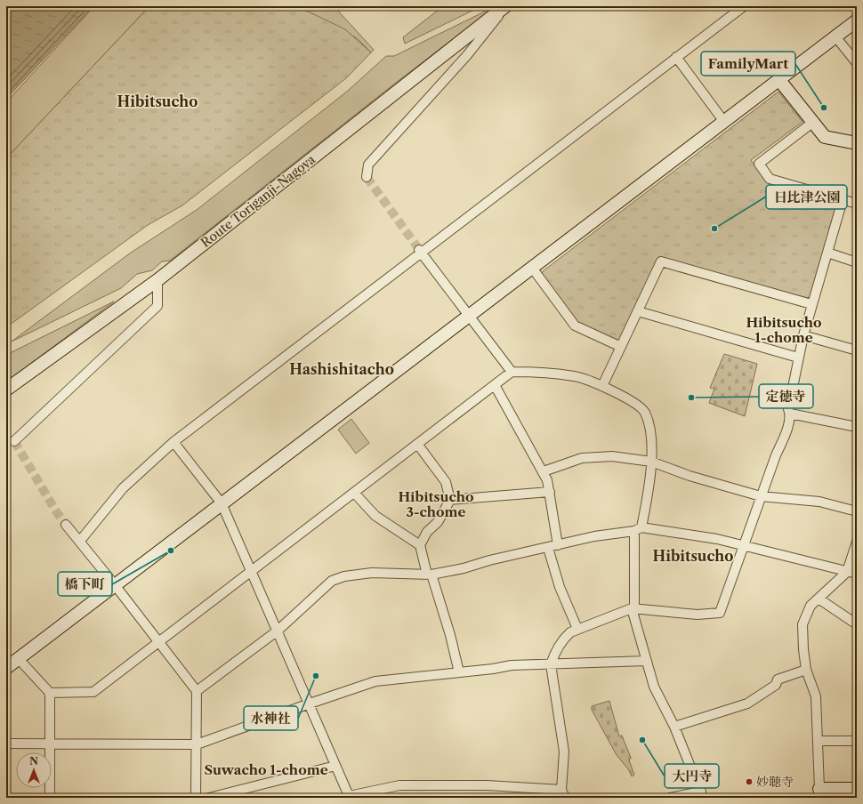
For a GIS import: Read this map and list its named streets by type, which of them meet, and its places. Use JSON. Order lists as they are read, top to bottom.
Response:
{
  "streets": {
    "street": ["Route Toriganji-Nagoya"]
  },
  "districts": [
    "Hibitsucho",
    "Hibitsucho 1-chome",
    "Hashishitacho",
    "Hibitsucho 3-chome",
    "Hibitsucho",
    "Suwacho 1-chome"
  ],
  "places": [
    "FamilyMart",
    "日比津公園",
    "定徳寺",
    "橋下町",
    "水神社",
    "大円寺",
    "妙聴寺"
  ],
  "north": "top"
}
